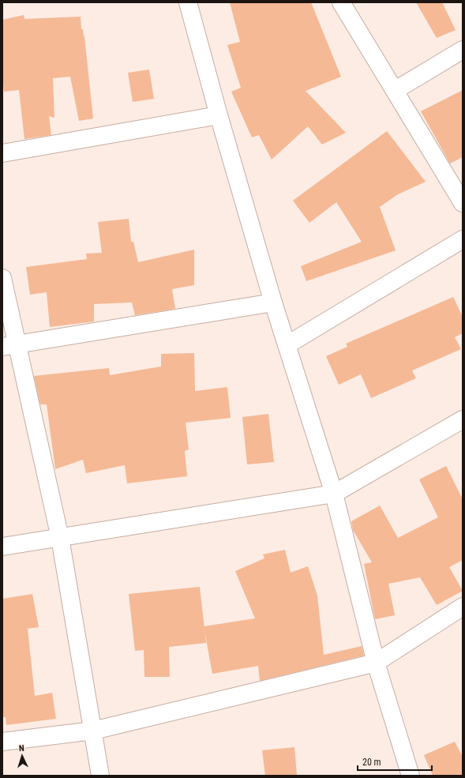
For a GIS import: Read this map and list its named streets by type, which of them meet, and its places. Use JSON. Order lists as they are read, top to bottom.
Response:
{
  "scale_bar": "20 m",
  "north": "top"
}
